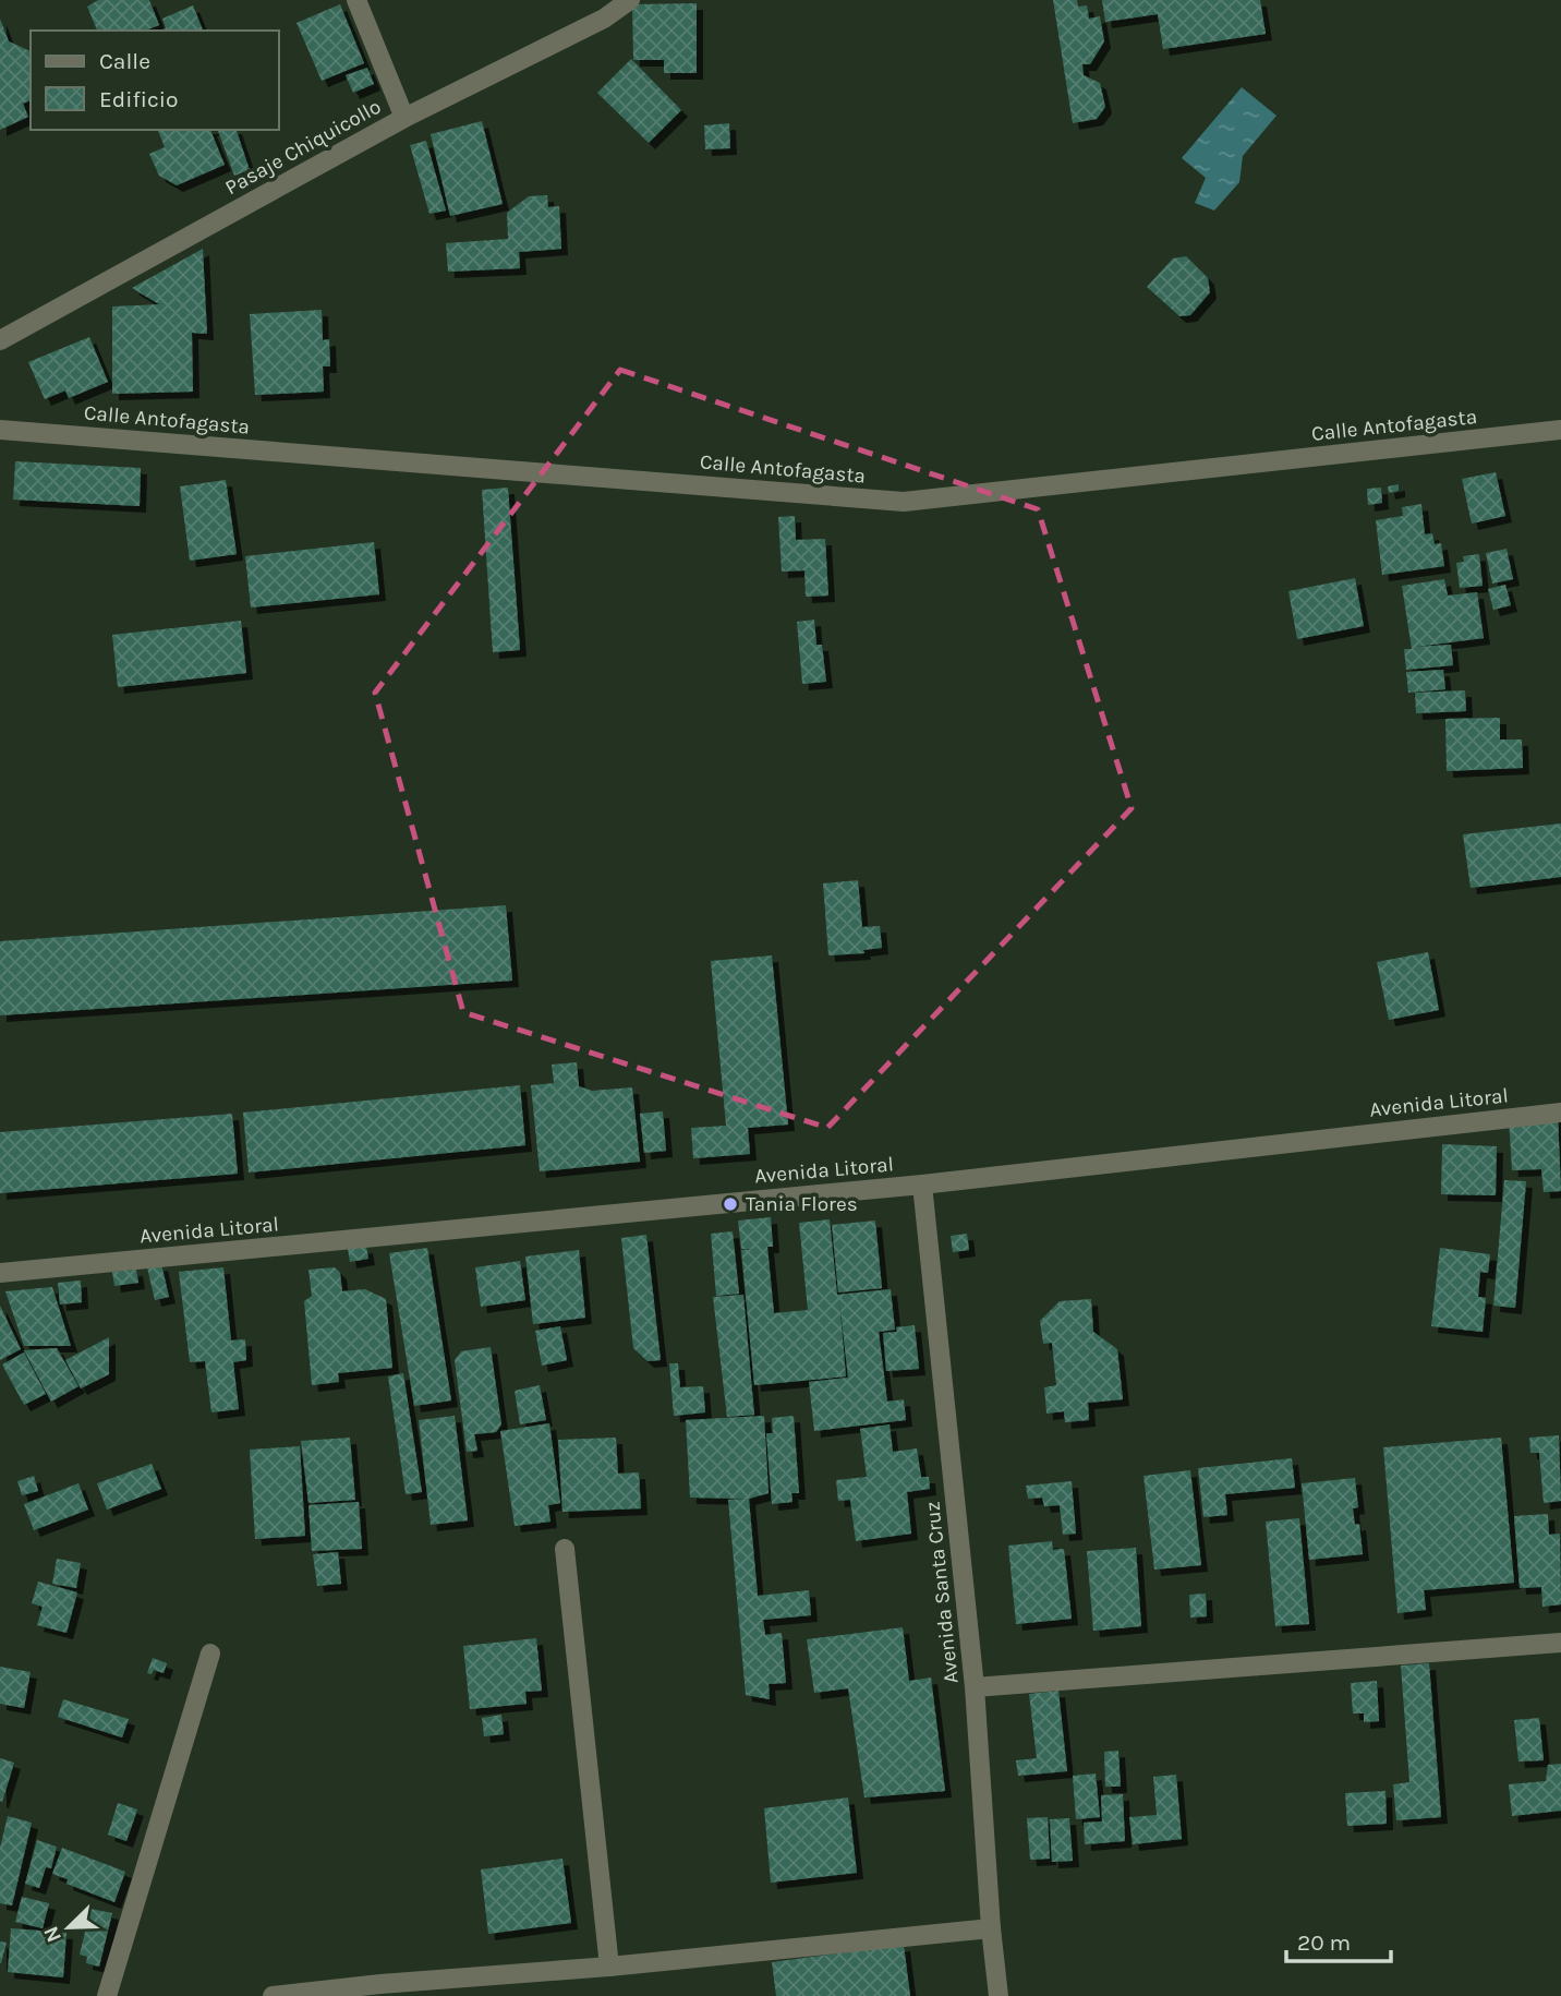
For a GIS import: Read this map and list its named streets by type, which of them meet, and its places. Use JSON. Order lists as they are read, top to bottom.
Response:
{
  "streets": {
    "street": [
      "Pasaje Chiquicollo",
      "Calle Antofagasta",
      "Avenida Litoral",
      "Avenida Santa Cruz"
    ]
  },
  "crossings": [
    ["Avenida Litoral", "Avenida Santa Cruz"]
  ],
  "places": ["Tania Flores"],
  "legend": ["Calle", "Edificio"],
  "scale_bar": "20 m",
  "north": "bottom left"
}
